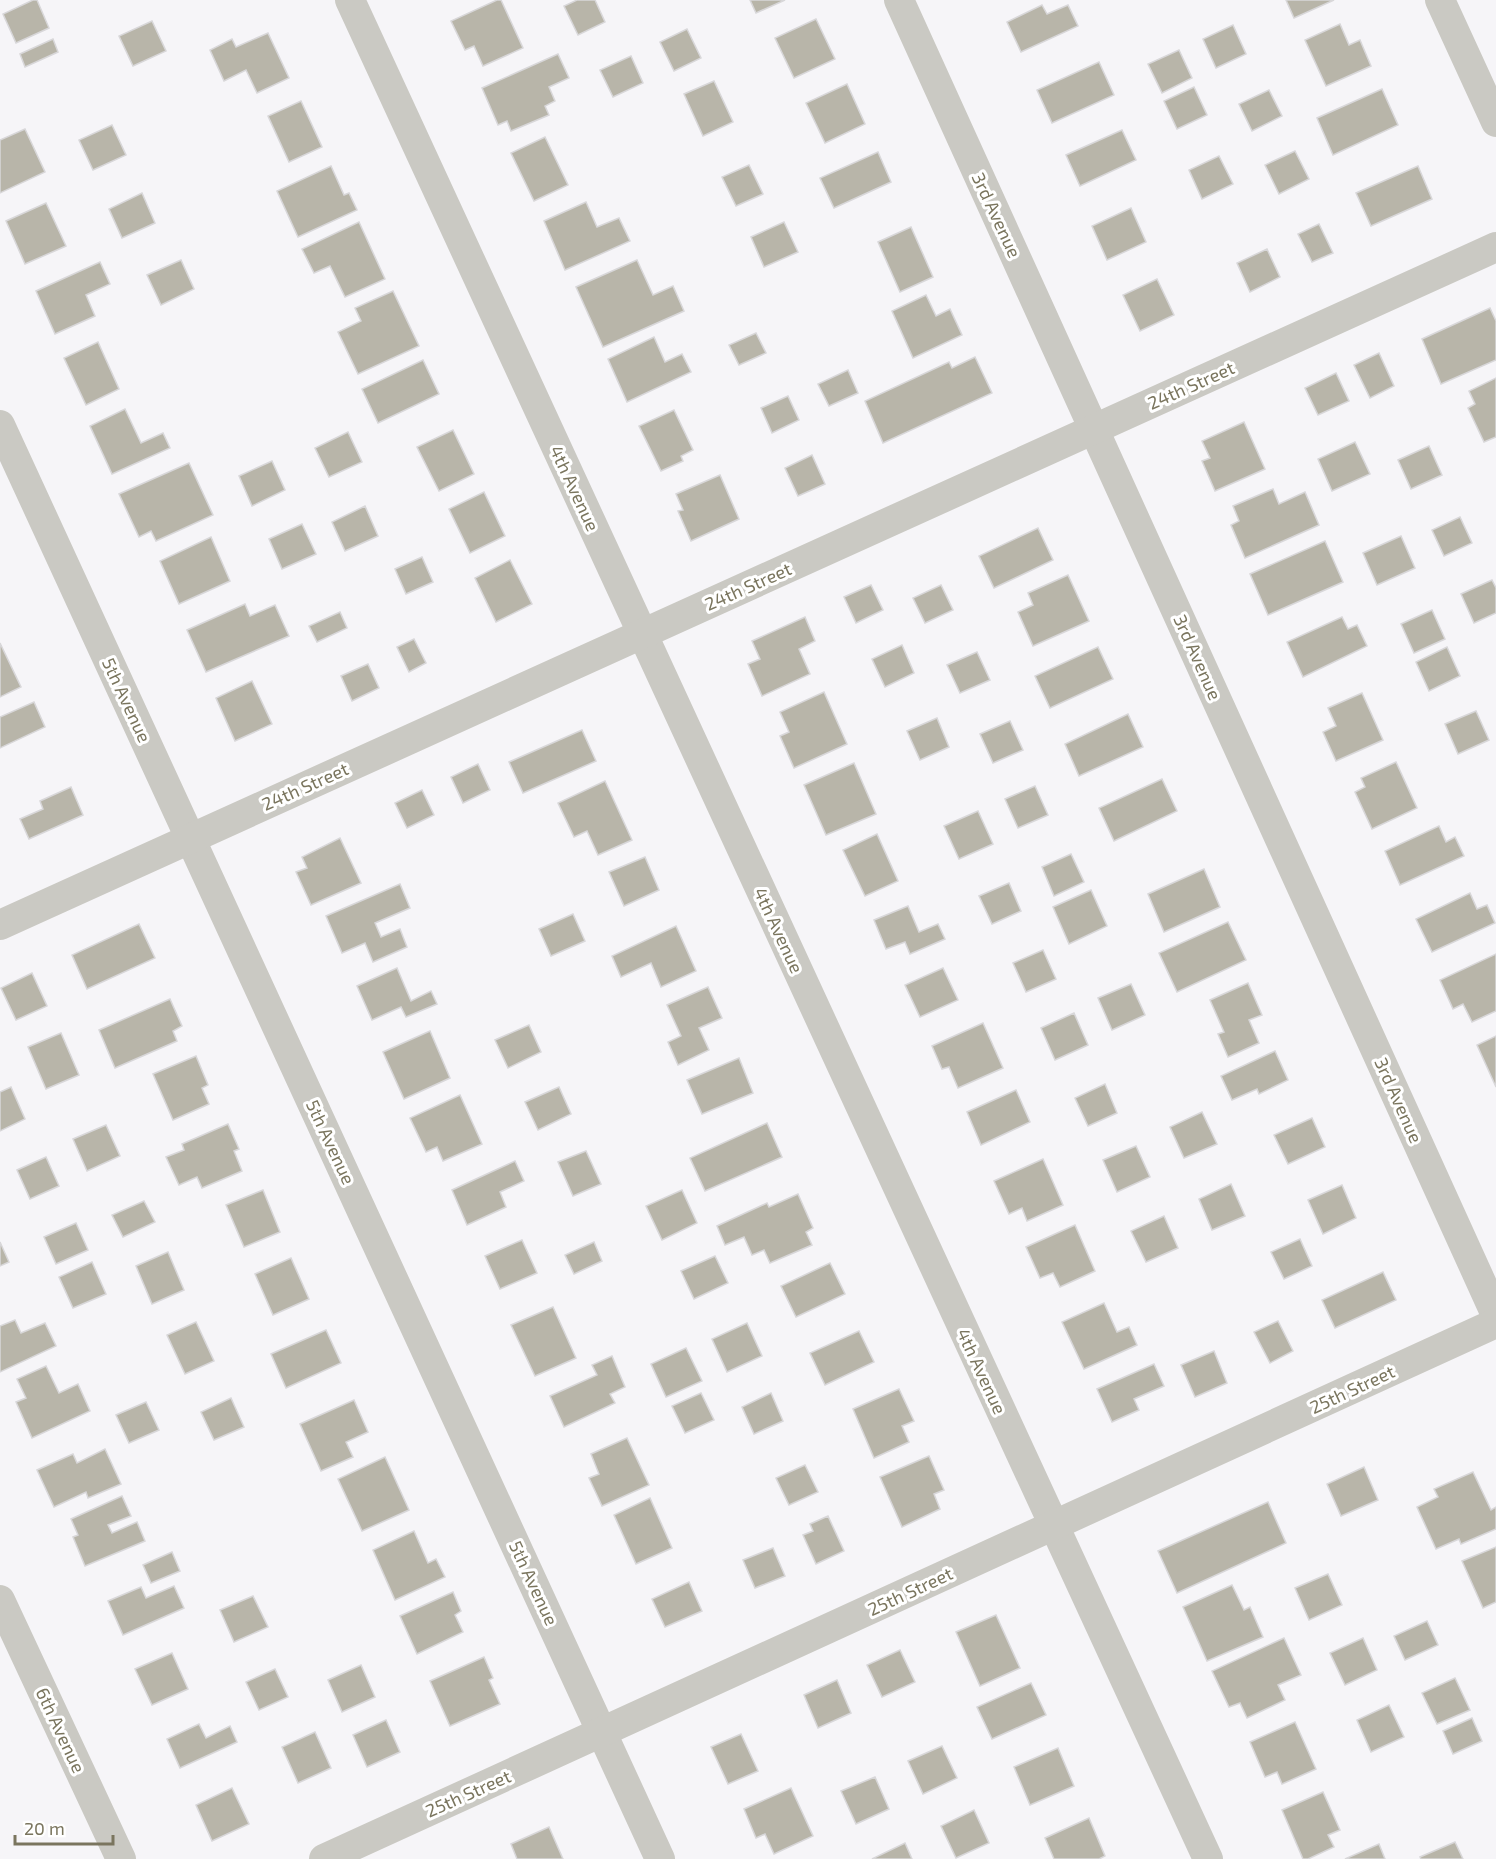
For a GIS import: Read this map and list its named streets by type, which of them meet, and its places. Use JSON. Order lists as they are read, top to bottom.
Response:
{
  "streets": {
    "street": [
      "3rd Avenue",
      "24th Street",
      "4th Avenue",
      "5th Avenue",
      "25th Street",
      "6th Avenue"
    ]
  },
  "crossings": [
    ["3rd Avenue", "24th Street"],
    ["24th Street", "4th Avenue"],
    ["24th Street", "5th Avenue"],
    ["4th Avenue", "25th Street"],
    ["5th Avenue", "25th Street"]
  ],
  "scale_bar": "20 m"
}
